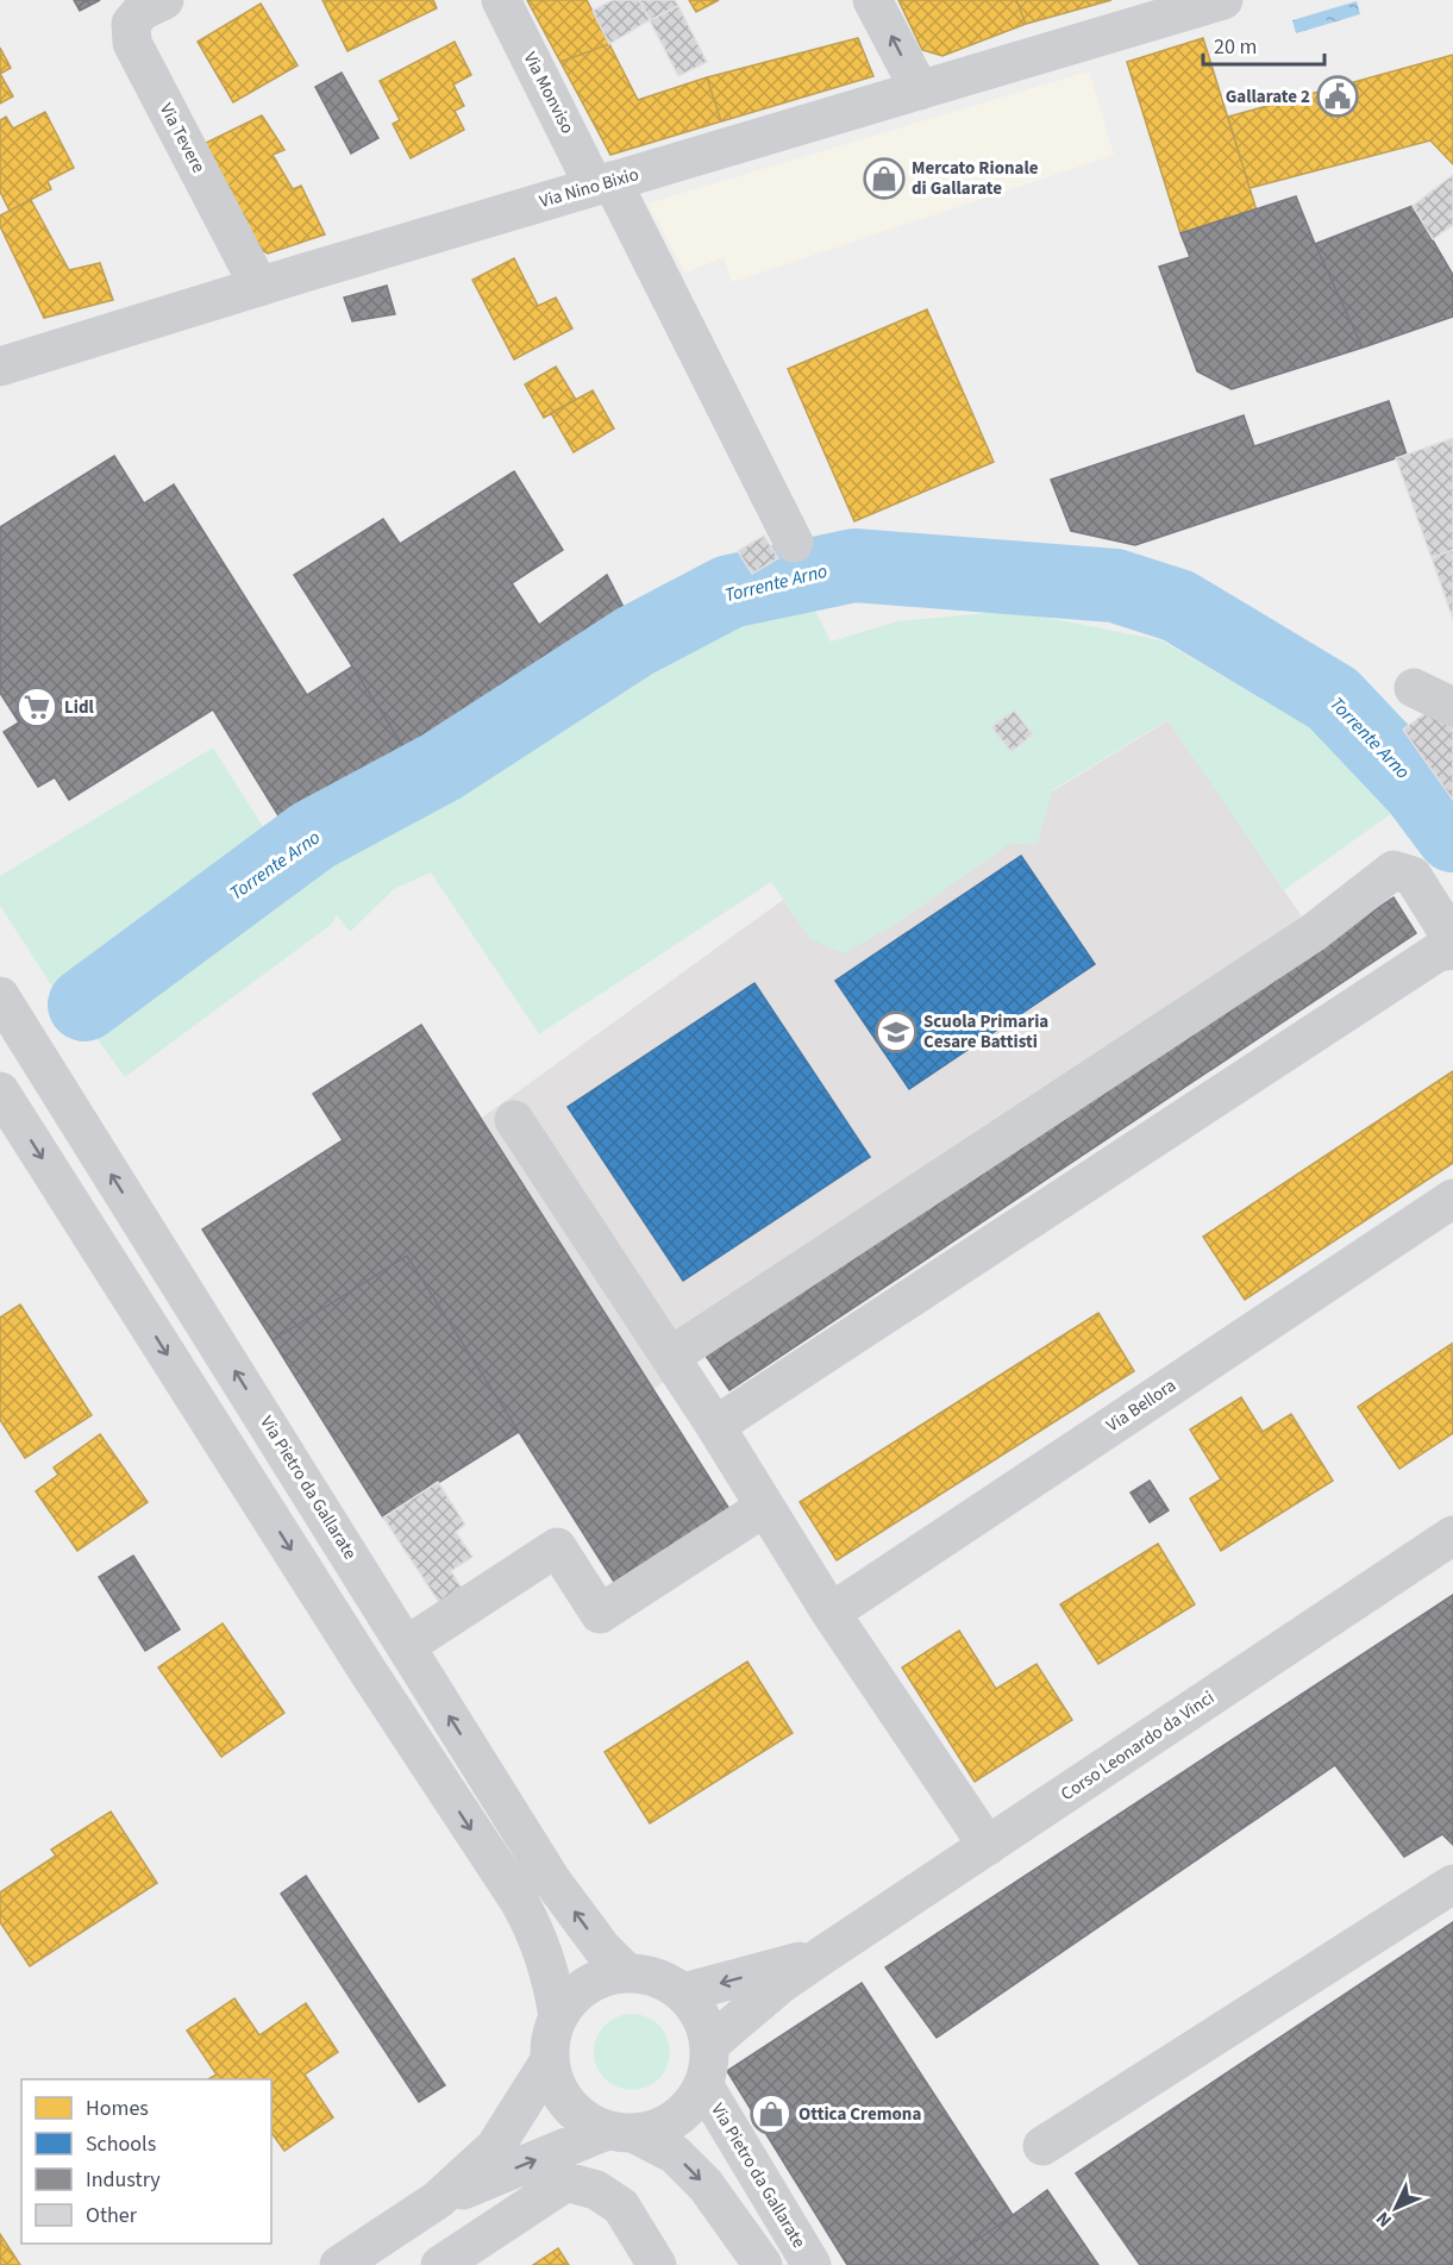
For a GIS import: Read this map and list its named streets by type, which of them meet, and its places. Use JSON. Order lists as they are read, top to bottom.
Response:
{
  "streets": {
    "street": [
      "Via Monviso",
      "Via Tevere",
      "Via Nino Bixio",
      "Via Bellora",
      "Via Pietro da Gallarate",
      "Corso Leonardo da Vinci"
    ]
  },
  "crossings": [
    ["Via Monviso", "Via Nino Bixio"],
    ["Via Tevere", "Via Nino Bixio"],
    ["Via Pietro da Gallarate", "Corso Leonardo da Vinci"]
  ],
  "water": ["Torrente Arno"],
  "places": {
    "public building": ["Gallarate 2"],
    "shop": ["Mercato Rionale di Gallarate", "Ottica Cremona"],
    "supermarket": ["Lidl"],
    "school or university": ["Scuola Primaria Cesare Battisti"]
  },
  "legend": [
    "Homes",
    "Schools",
    "Industry",
    "Other"
  ],
  "scale_bar": "20 m",
  "north": "bottom left"
}
